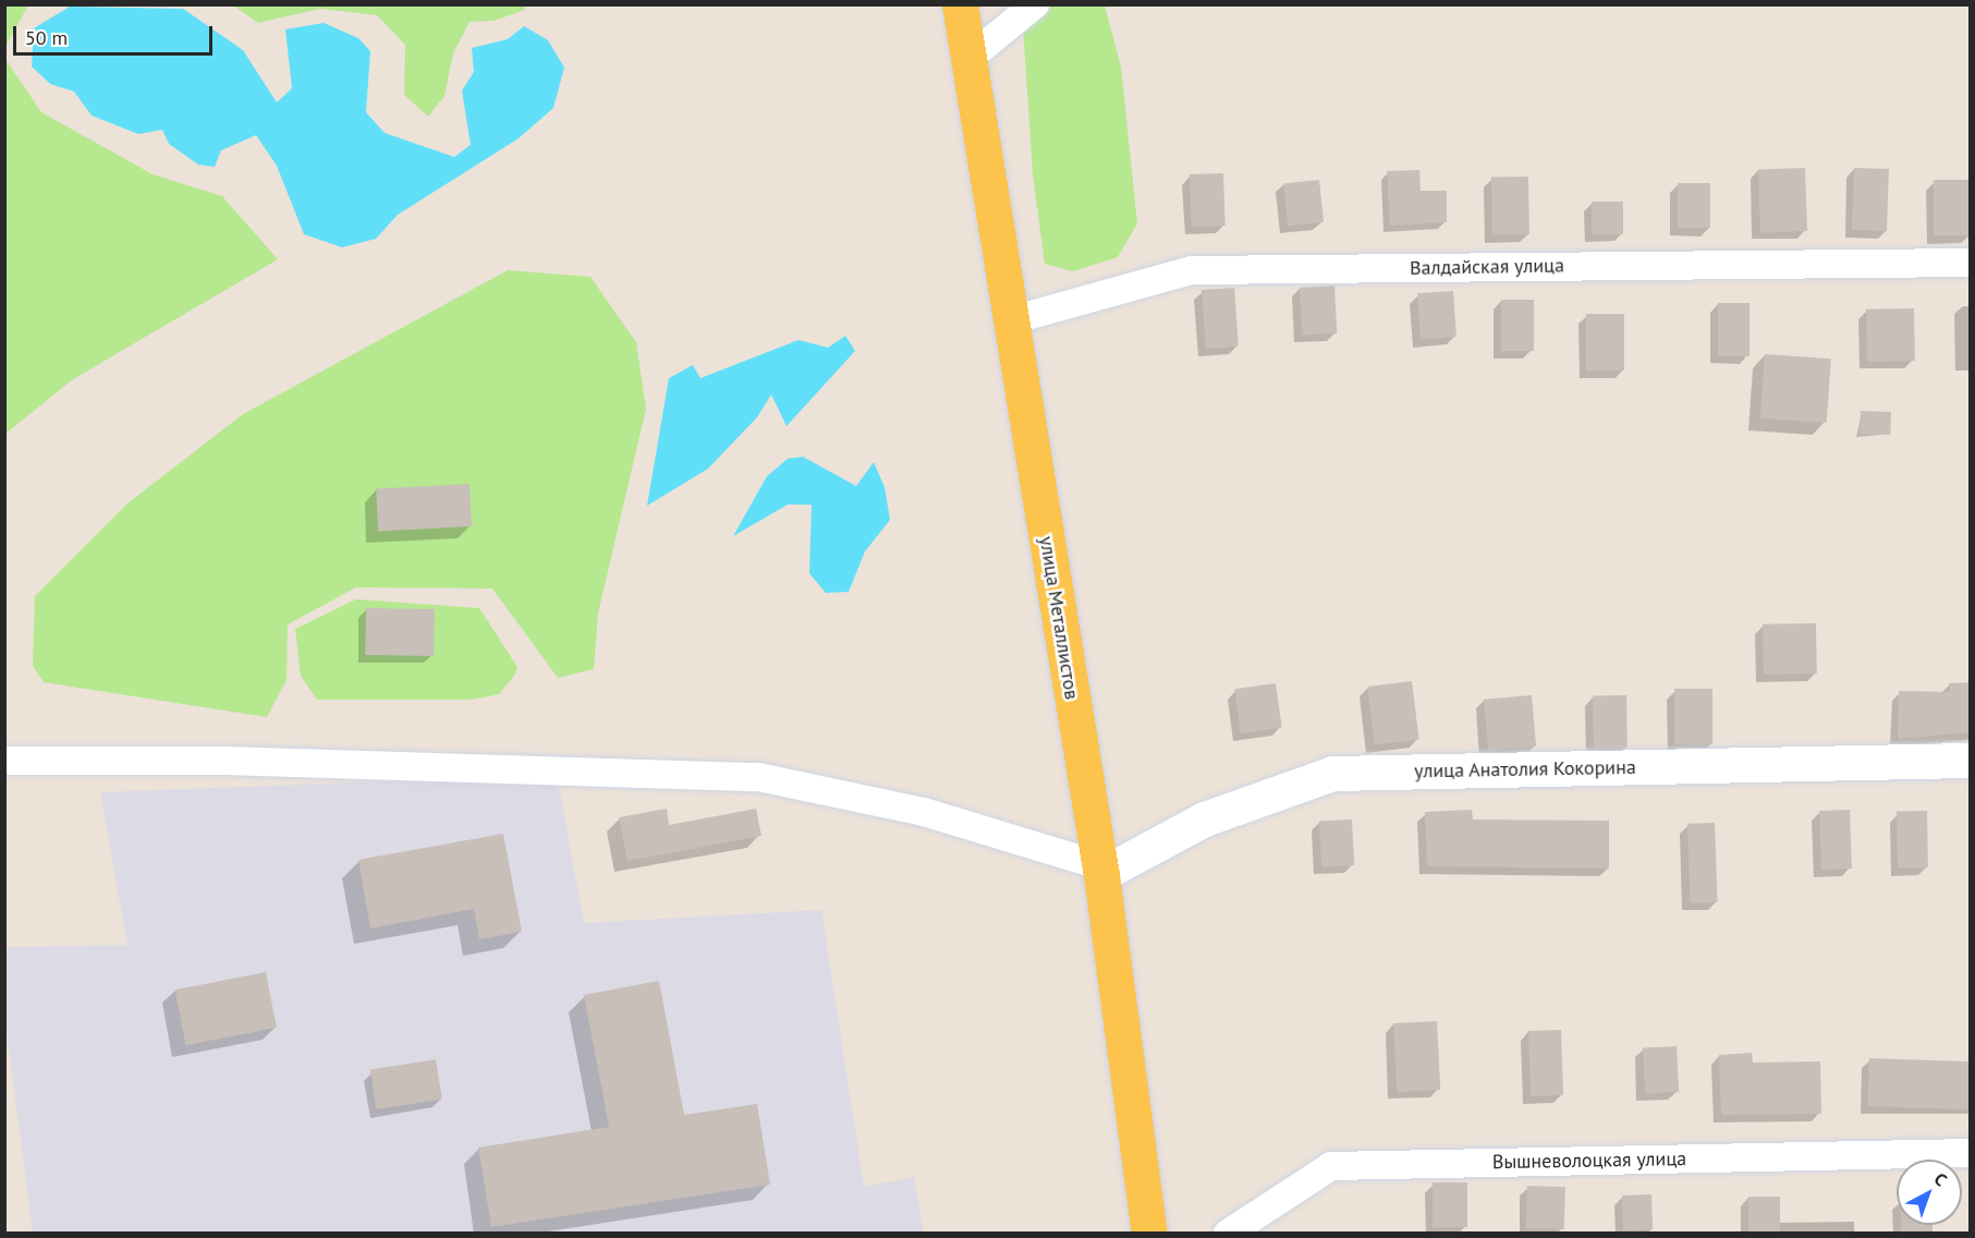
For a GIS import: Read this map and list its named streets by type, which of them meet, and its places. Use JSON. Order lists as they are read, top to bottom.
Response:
{
  "streets": {
    "main road": ["улица Металлистов"],
    "street": ["Валдайская улица", "улица Анатолия Кокорина", "Вышневолоцкая улица"]
  },
  "crossings": [
    ["Валдайская улица", "улица Металлистов"],
    ["улица Металлистов", "улица Анатолия Кокорина"]
  ],
  "scale_bar": "50 m",
  "north": "top right"
}
